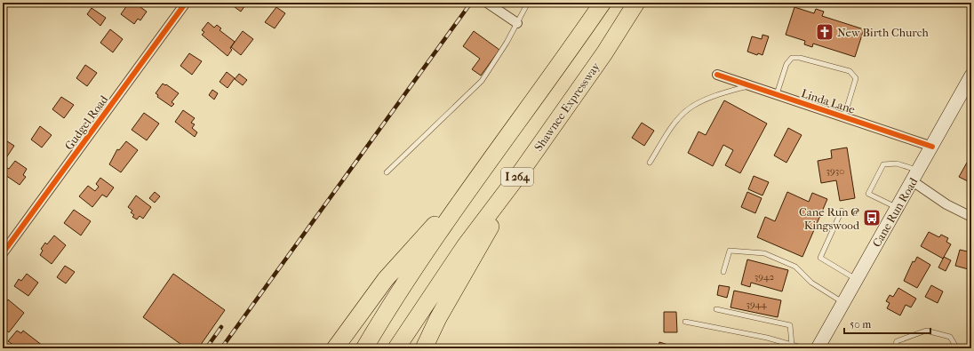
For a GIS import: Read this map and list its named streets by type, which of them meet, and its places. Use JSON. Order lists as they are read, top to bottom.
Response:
{
  "streets": {
    "highway": ["Shawnee Expressway", "I 264"],
    "main road": ["Cane Run Road"],
    "street": ["Linda Lane", "Gudgel Road"]
  },
  "crossings": [
    ["Linda Lane", "Cane Run Road"]
  ],
  "places": {
    "church": ["New Birth Church"],
    "bus stop": ["Cane Run @ Kingswood"]
  },
  "house_numbers": ["3930", "3942", "3944"],
  "scale_bar": "50 m"
}
